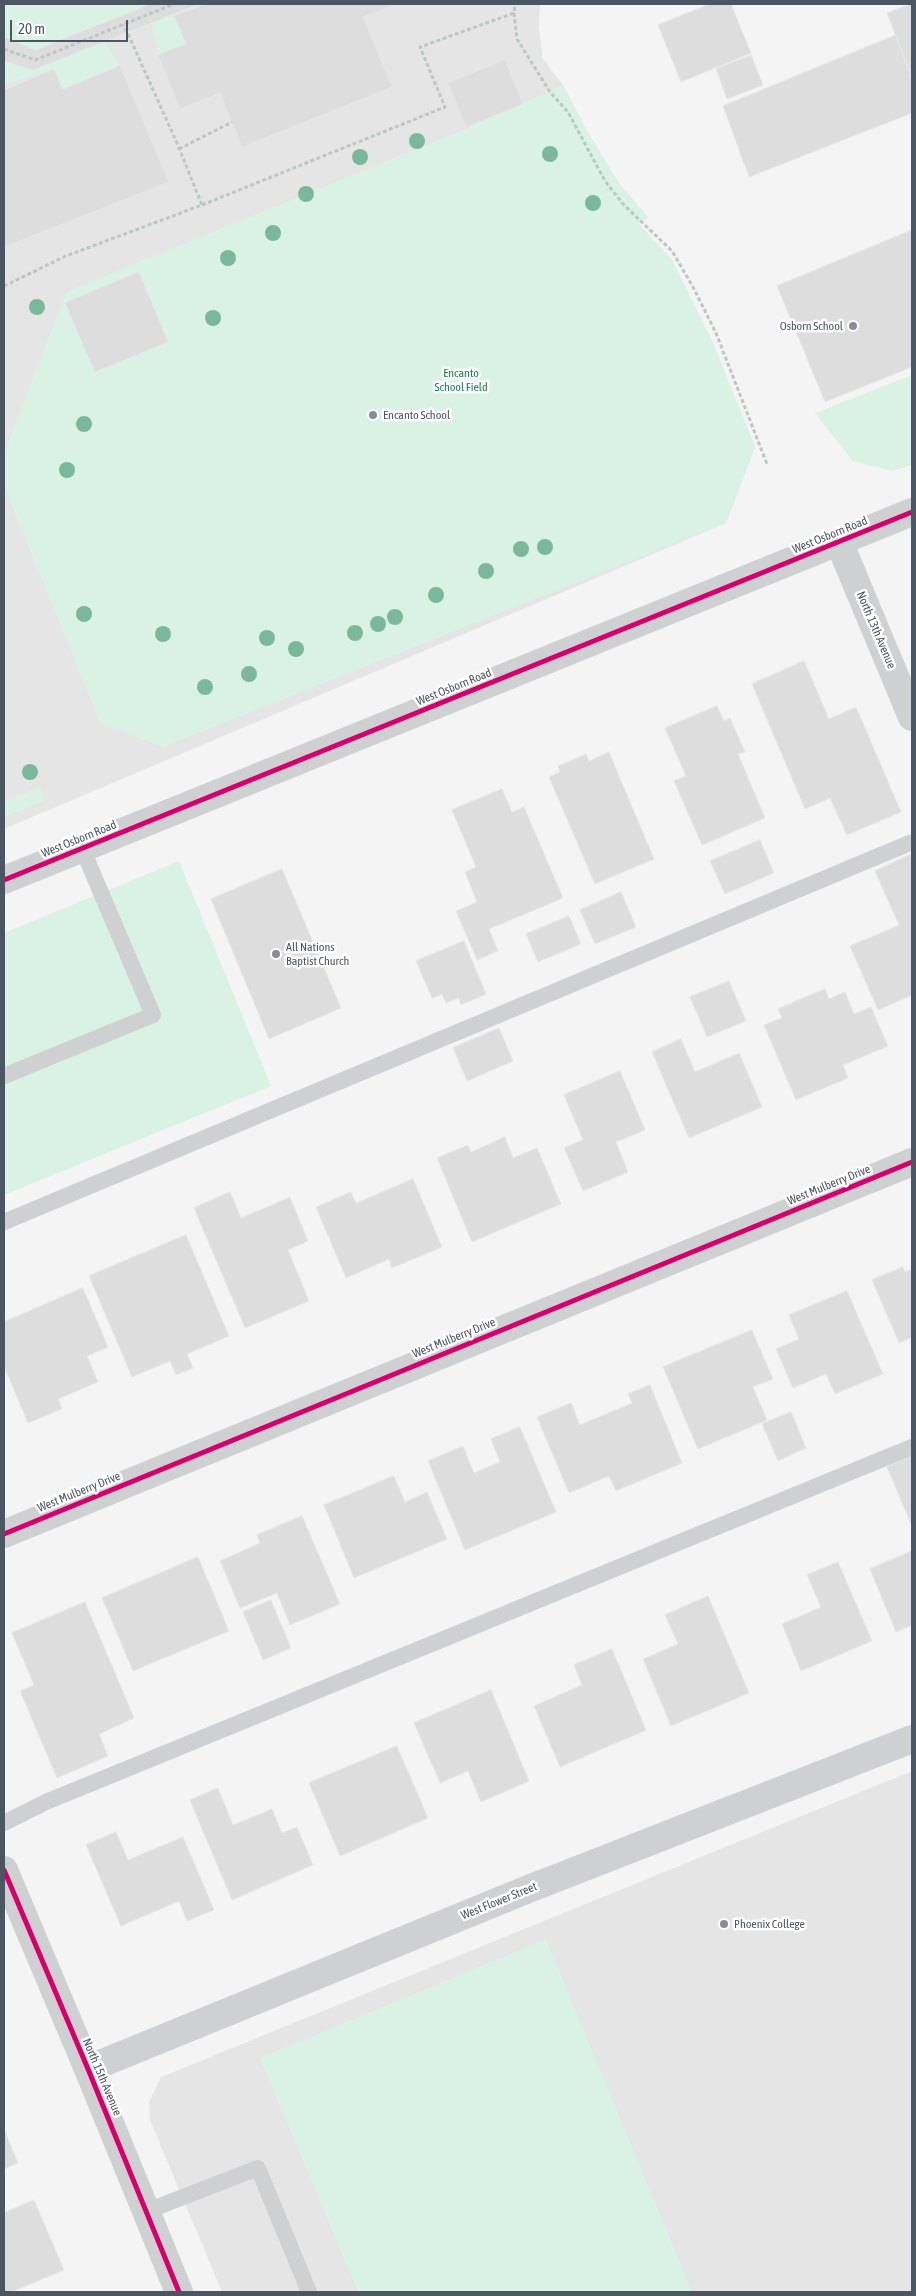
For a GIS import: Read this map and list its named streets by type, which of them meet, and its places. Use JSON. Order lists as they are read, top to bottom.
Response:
{
  "streets": {
    "street": [
      "West Osborn Road",
      "North 13th Avenue",
      "West Mulberry Drive",
      "West Flower Street",
      "North 15th Avenue"
    ]
  },
  "crossings": [
    ["West Osborn Road", "North 13th Avenue"],
    ["West Flower Street", "North 15th Avenue"]
  ],
  "parks": ["Encanto School Field"],
  "places": [
    "Osborn School",
    "Encanto School",
    "All Nations Baptist Church",
    "Phoenix College"
  ],
  "scale_bar": "20 m"
}
